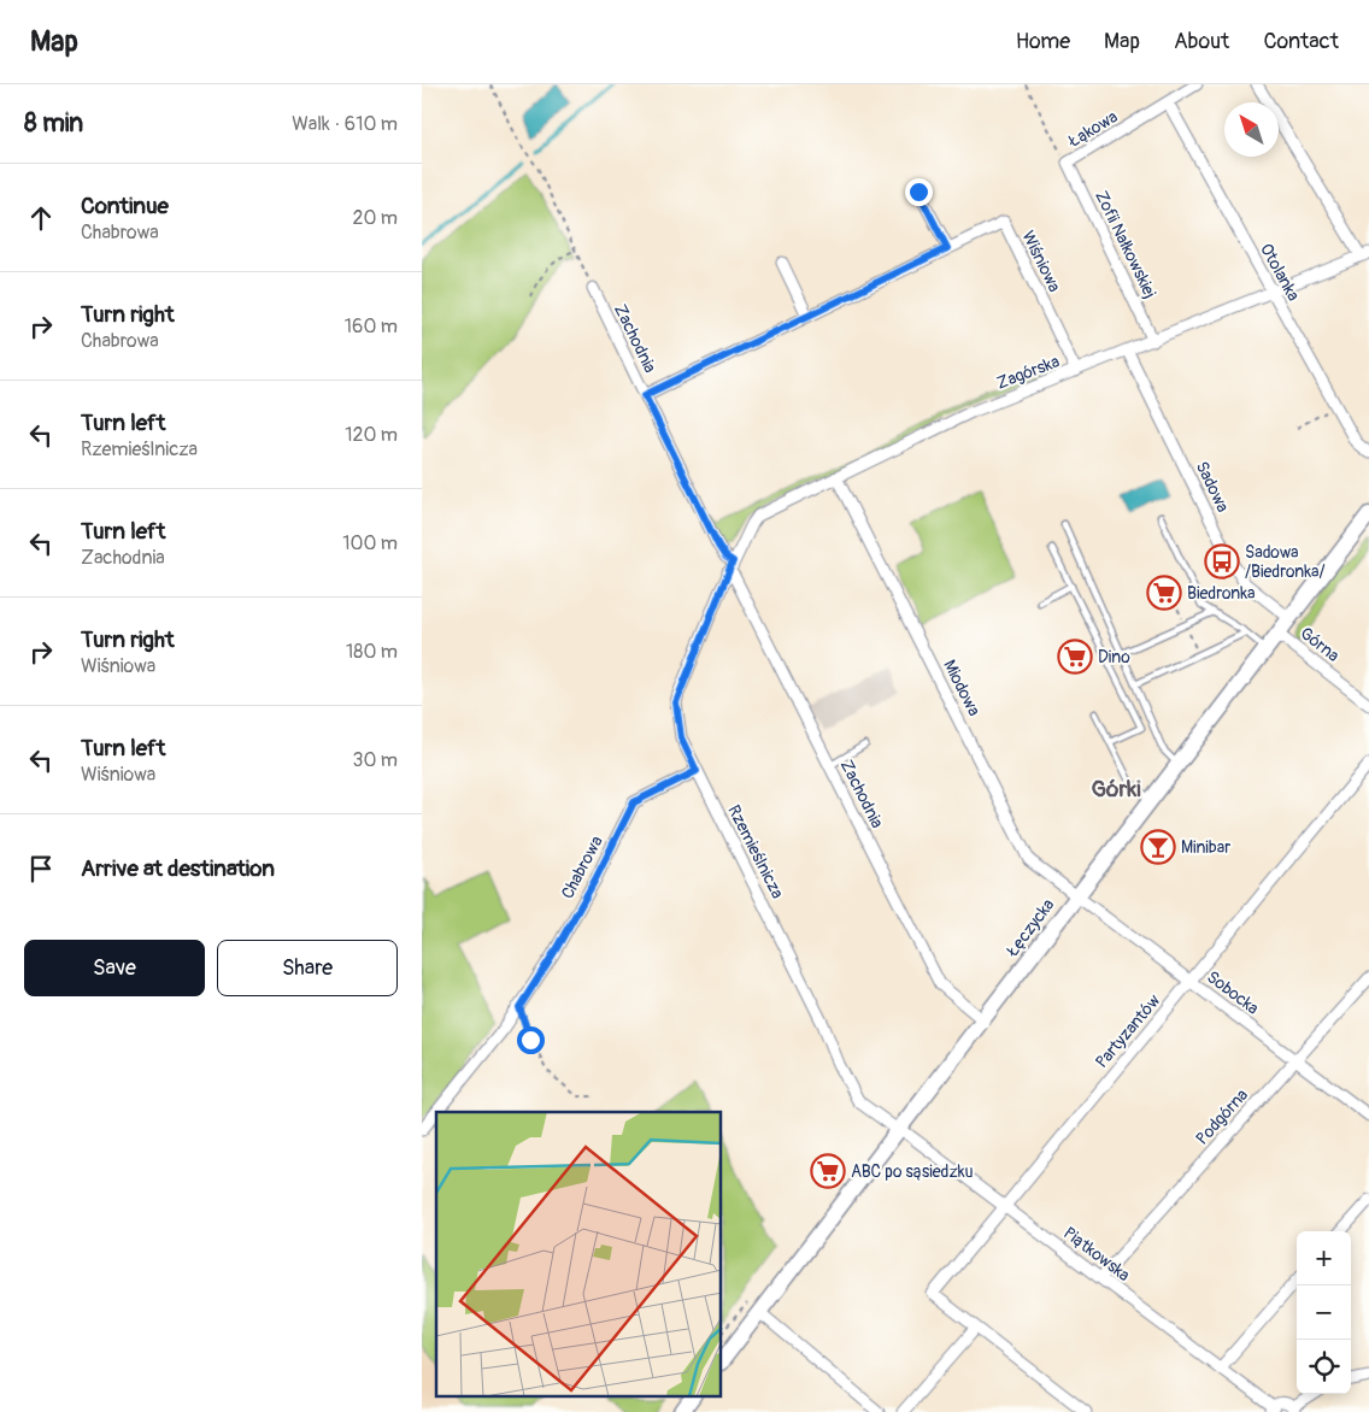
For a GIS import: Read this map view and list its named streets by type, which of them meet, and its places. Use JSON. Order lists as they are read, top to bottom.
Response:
{
  "streets": {
    "main road": ["Łęczycka"],
    "street": [
      "Łąkowa",
      "Zofii Nałkowskiej",
      "Wiśniowa",
      "Otolanka",
      "Zachodnia",
      "Zagórska",
      "Sadowa",
      "Górna",
      "Miodowa",
      "Rzemieślnicza",
      "Chabrowa",
      "Sobocka",
      "Partyzantów",
      "Podgórna",
      "Piątkowska"
    ]
  },
  "crossings": [
    ["Łąkowa", "Zofii Nałkowskiej"],
    ["Łąkowa", "Otolanka"],
    ["Zofii Nałkowskiej", "Zagórska"],
    ["Wiśniowa", "Zachodnia"],
    ["Wiśniowa", "Zagórska"],
    ["Otolanka", "Zagórska"],
    ["Zachodnia", "Zagórska"],
    ["Zachodnia", "Rzemieślnicza"],
    ["Zachodnia", "Łęczycka"],
    ["Zagórska", "Sadowa"],
    ["Zagórska", "Miodowa"],
    ["Zagórska", "Rzemieślnicza"],
    ["Sadowa", "Łęczycka"],
    ["Górna", "Łęczycka"],
    ["Miodowa", "Łęczycka"],
    ["Miodowa", "Sobocka"],
    ["Rzemieślnicza", "Chabrowa"],
    ["Rzemieślnicza", "Łęczycka"],
    ["Rzemieślnicza", "Piątkowska"],
    ["Łęczycka", "Sobocka"],
    ["Łęczycka", "Piątkowska"],
    ["Sobocka", "Partyzantów"],
    ["Sobocka", "Podgórna"],
    ["Partyzantów", "Piątkowska"],
    ["Podgórna", "Piątkowska"]
  ],
  "districts": ["Górki"],
  "places": {
    "bus stop": ["Sadowa /Biedronka/"],
    "supermarket": ["Biedronka", "Dino", "ABC po sąsiedzku"],
    "bar": ["Minibar"]
  },
  "north": "top left",
  "page": {
    "header": "Map",
    "nav": [
      "Home",
      "Map",
      "About",
      "Contact"
    ],
    "heading": ["8 min", "Walk · 610 m"],
    "list": [
      ["Continue", "Chabrowa", "20 m"],
      ["Turn right", "Chabrowa", "160 m"],
      ["Turn left", "Rzemieślnicza", "120 m"],
      ["Turn left", "Zachodnia", "100 m"],
      ["Turn right", "Wiśniowa", "180 m"],
      ["Turn left", "Wiśniowa", "30 m"],
      "Arrive at destination"
    ],
    "buttons": ["Save", "Share"],
    "map_buttons": ["+", "−"]
  }
}
